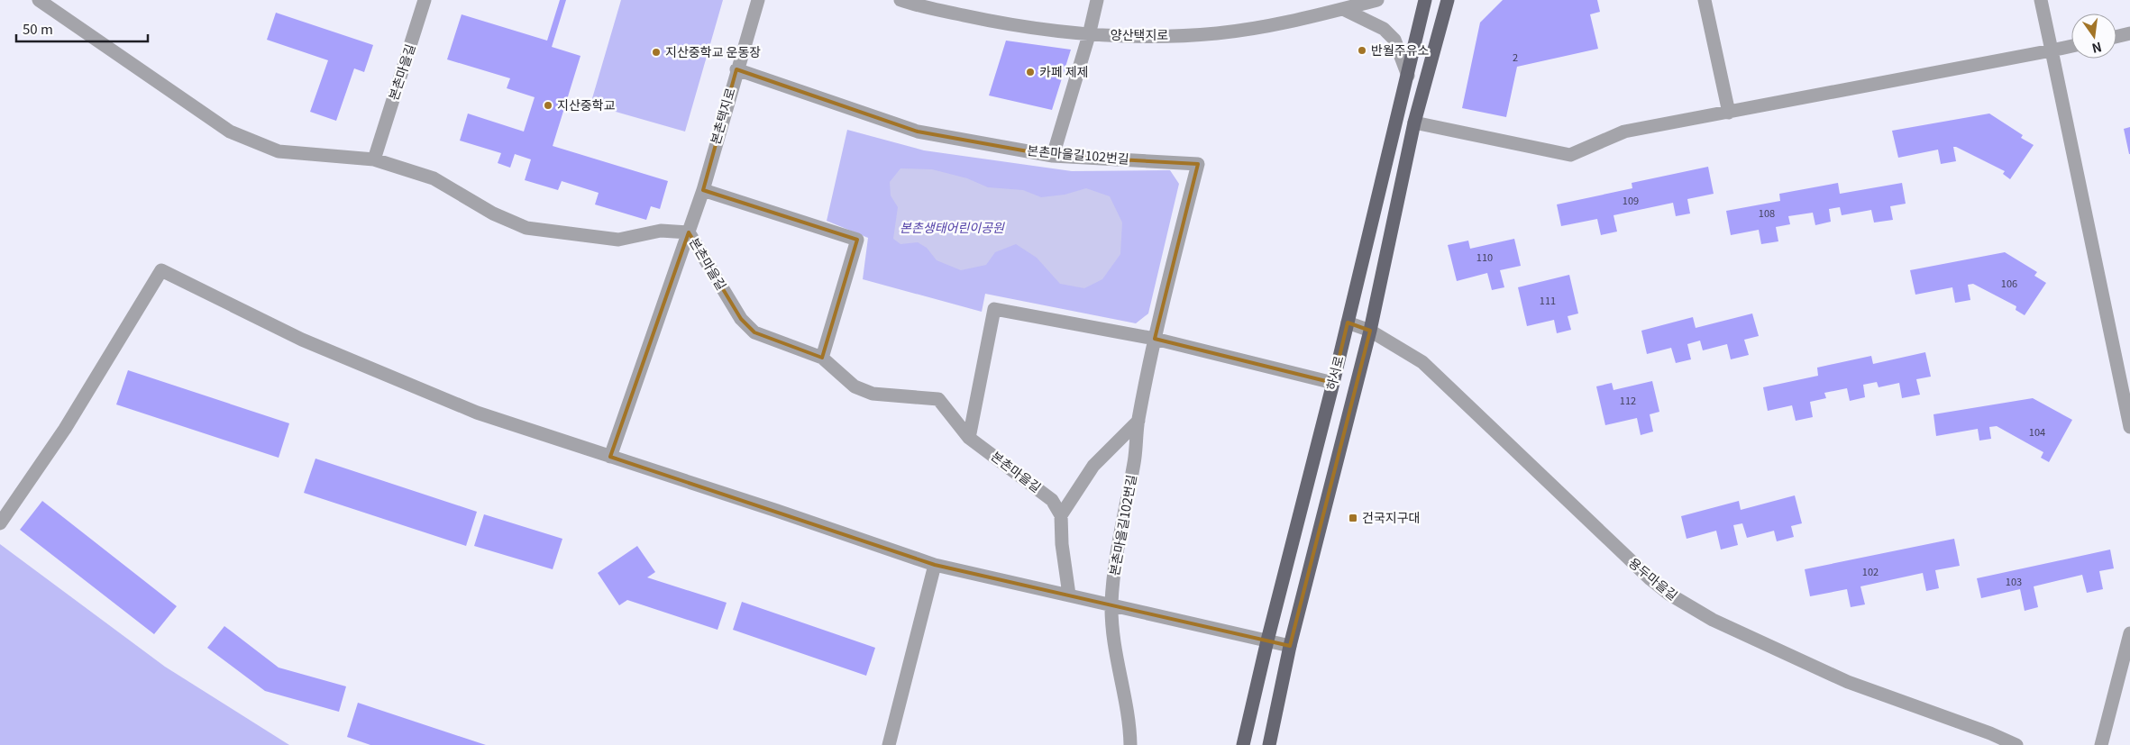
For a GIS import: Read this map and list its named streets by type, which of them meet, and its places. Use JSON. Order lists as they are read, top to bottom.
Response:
{
  "streets": {
    "main road": ["하서로"],
    "street": [
      "양산택지로",
      "본촌마을길",
      "본촌택지로",
      "본촌마을길102번길",
      "용두마을길"
    ]
  },
  "crossings": [
    ["본촌마을길", "본촌택지로"],
    ["본촌택지로", "본촌마을길102번길"],
    ["하서로", "용두마을길"]
  ],
  "parks": ["본촌생태어린이공원"],
  "places": {
    "other": [
      "반월주유소",
      "지산중학교 운동장",
      "카페 제제",
      "지산중학교"
    ],
    "transit": ["건국지구대"]
  },
  "house_numbers": [
    "2",
    "109",
    "108",
    "110",
    "106",
    "111",
    "112",
    "104",
    "102",
    "103"
  ],
  "scale_bar": "50 m",
  "north": "bottom"
}
